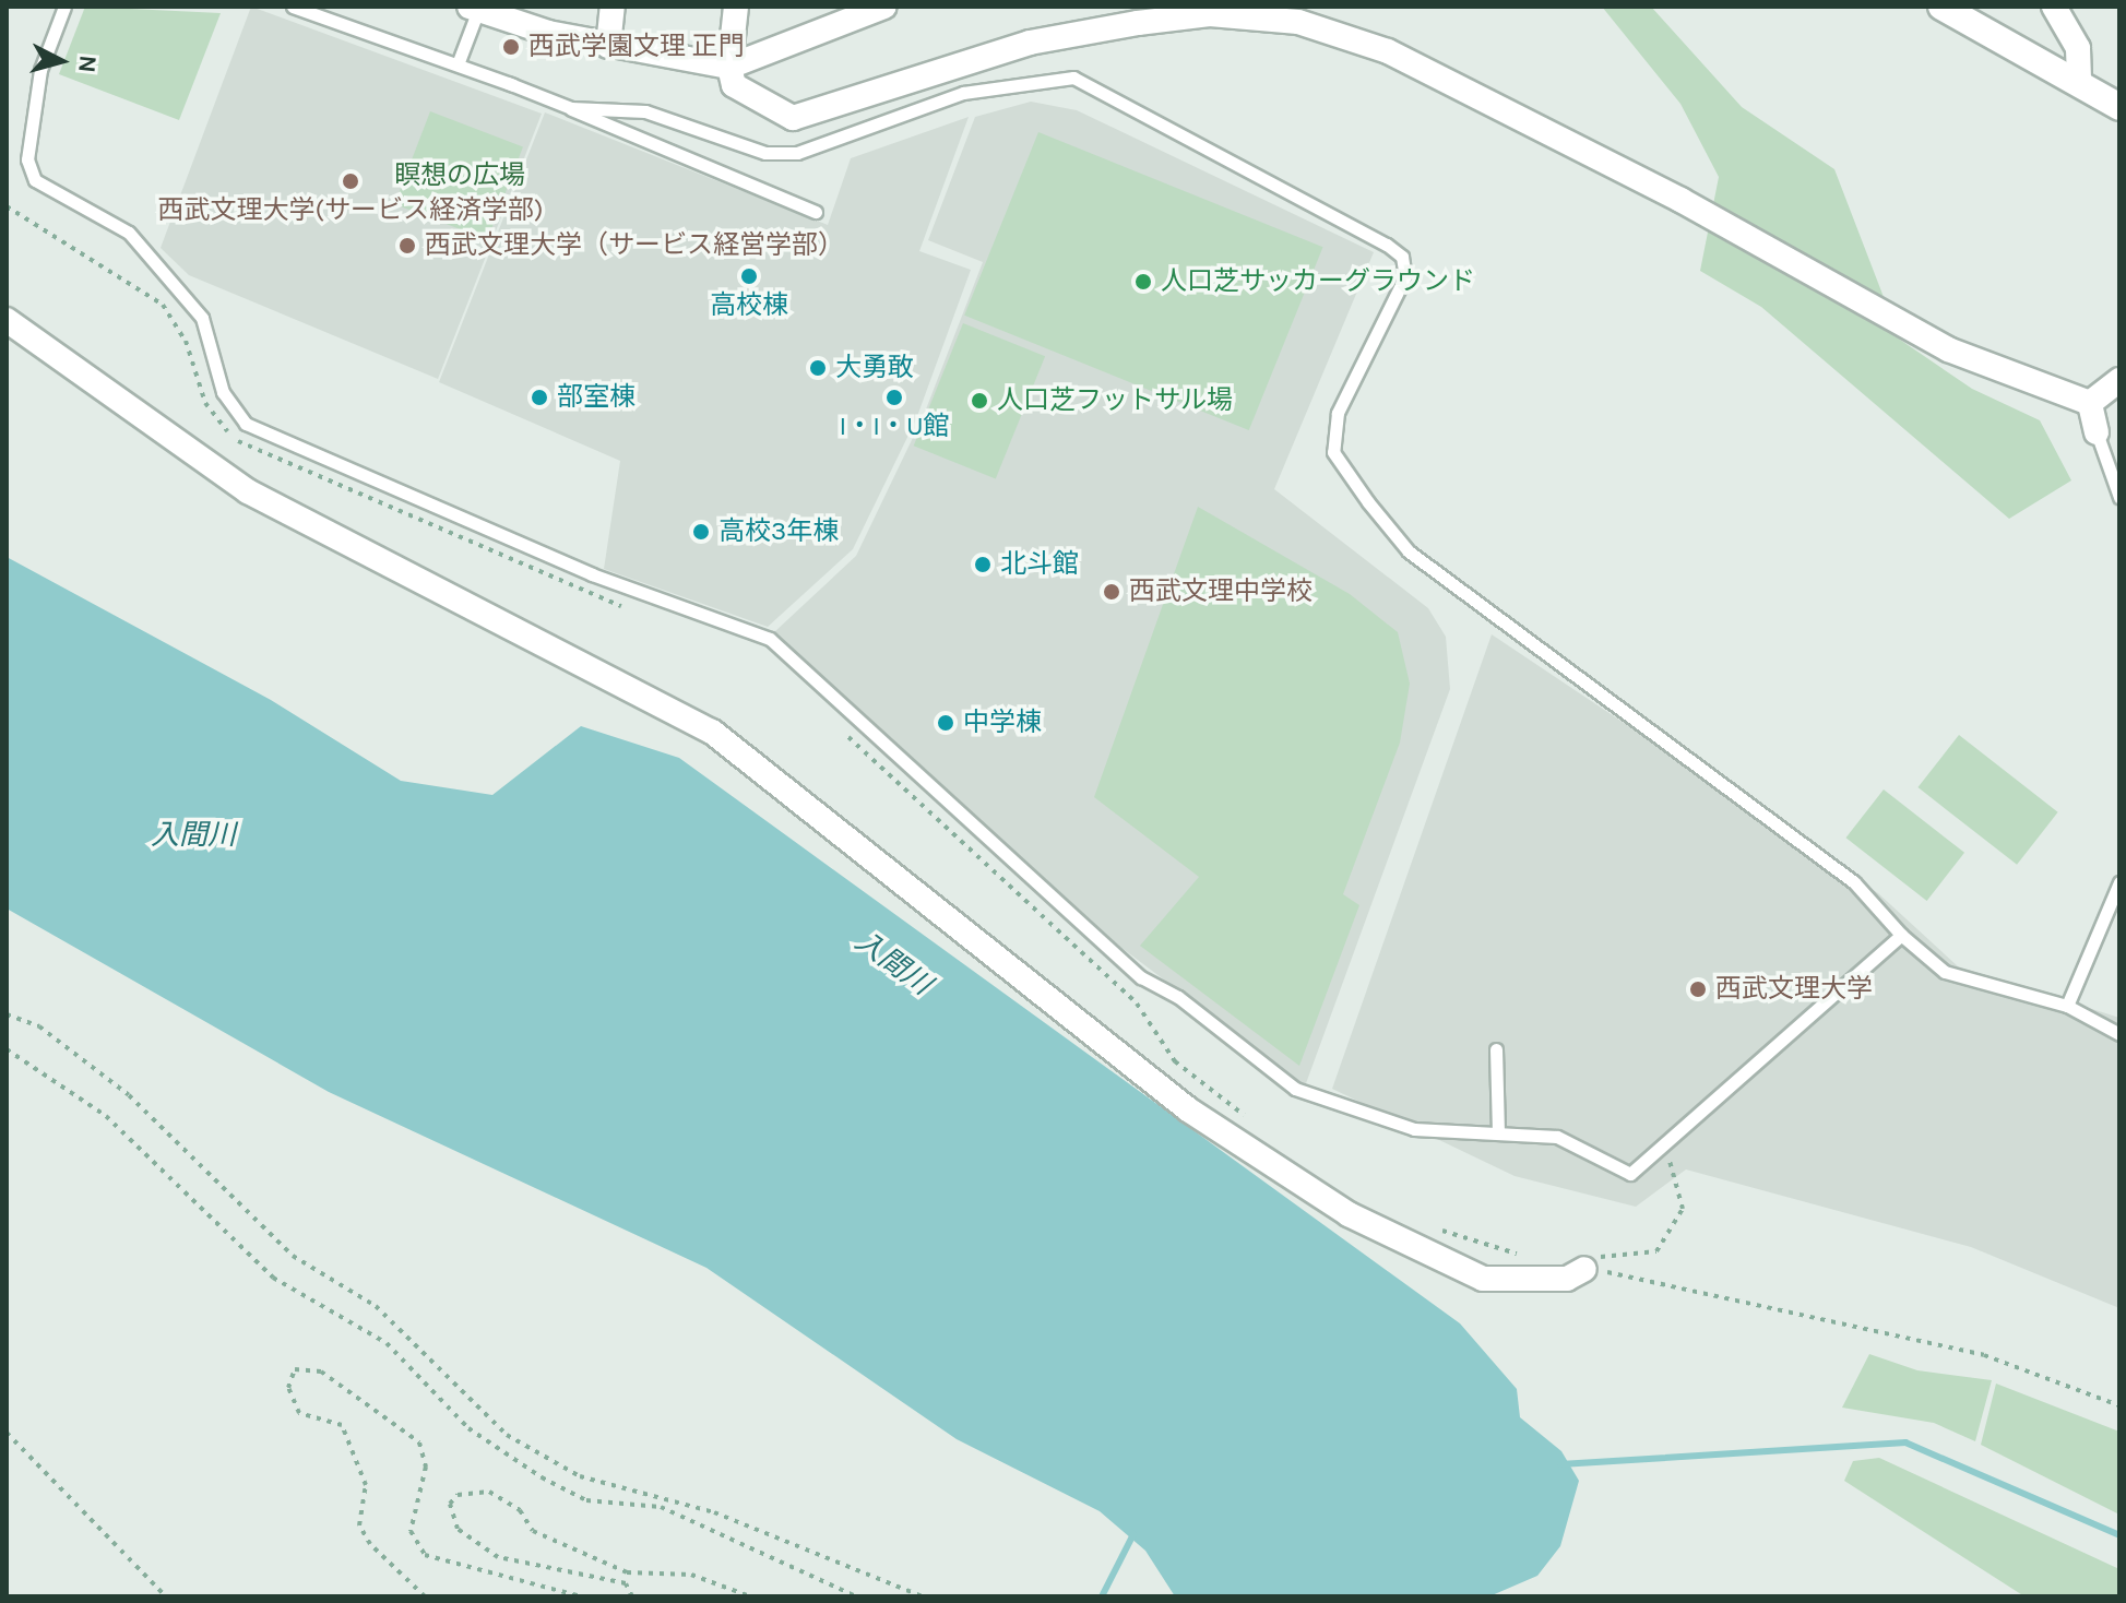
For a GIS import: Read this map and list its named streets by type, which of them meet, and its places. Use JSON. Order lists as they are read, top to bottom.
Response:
{
  "water": ["入間川"],
  "parks": ["瞑想の広場"],
  "places": [
    "西武学園文理 正門",
    "西武文理大学(サービス経済学部)",
    "西武文理大学（サービス経営学部）",
    "高校棟",
    "人口芝サッカーグラウンド",
    "大勇敢",
    "部室棟",
    "I・I・U館",
    "人口芝フットサル場",
    "高校3年棟",
    "北斗館",
    "西武文理中学校",
    "中学棟",
    "西武文理大学"
  ],
  "north": "right"
}
